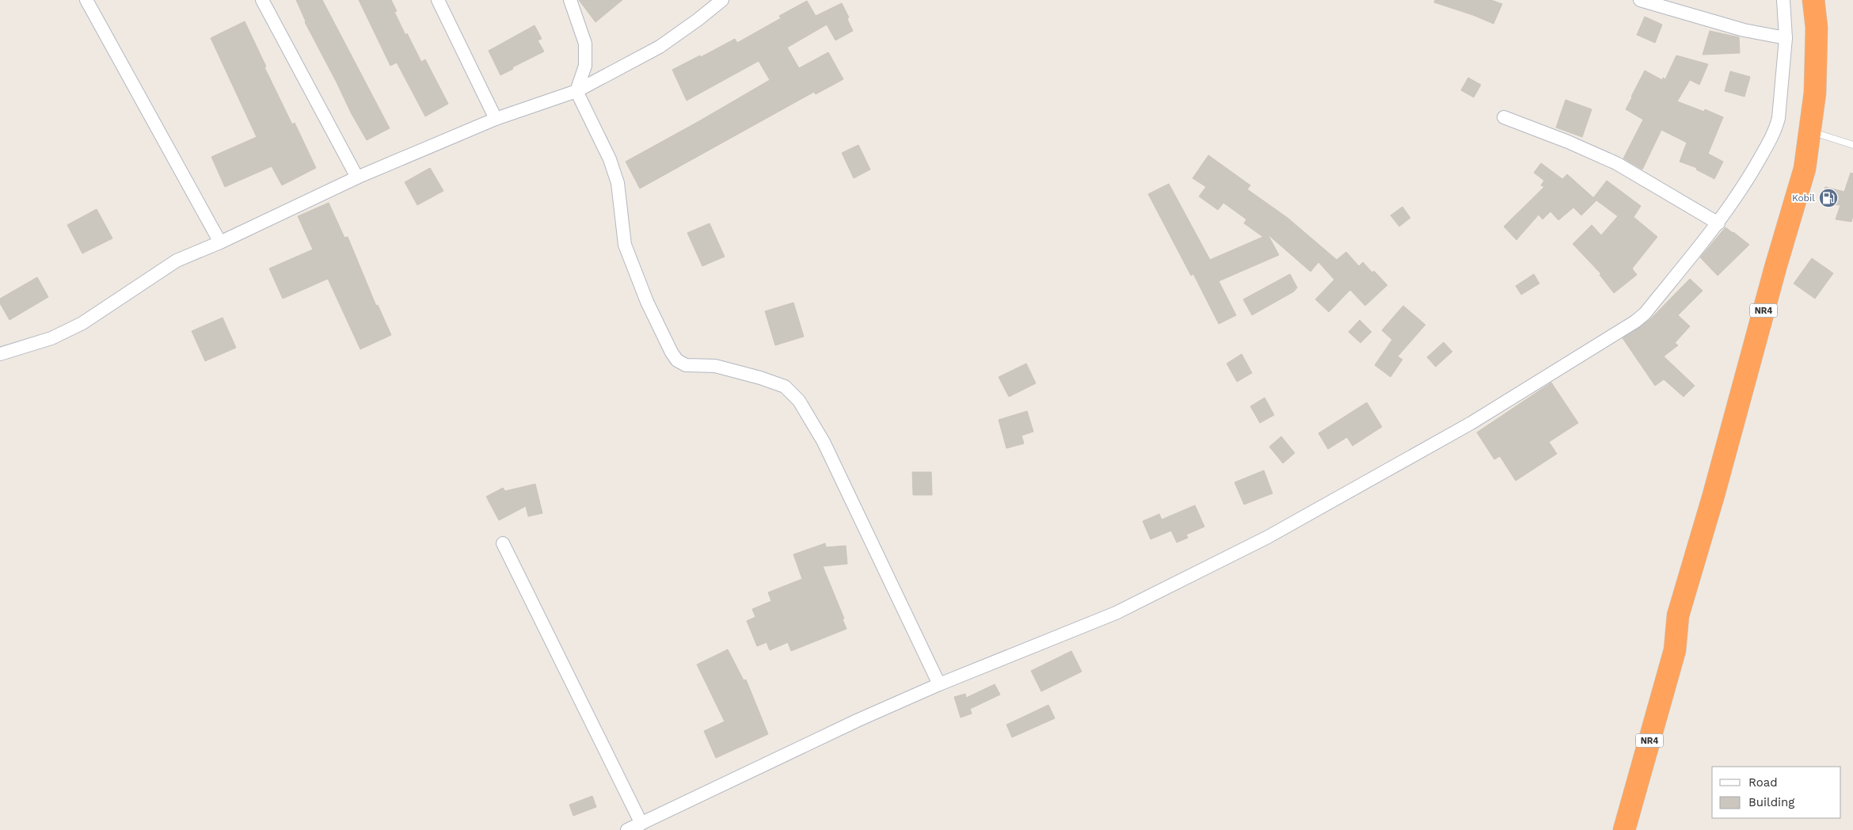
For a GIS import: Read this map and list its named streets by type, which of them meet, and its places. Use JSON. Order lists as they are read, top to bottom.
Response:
{
  "streets": {
    "highway": ["NR4"]
  },
  "places": {
    "fuel station": ["Kobil"]
  },
  "legend": ["Road", "Building"]
}
